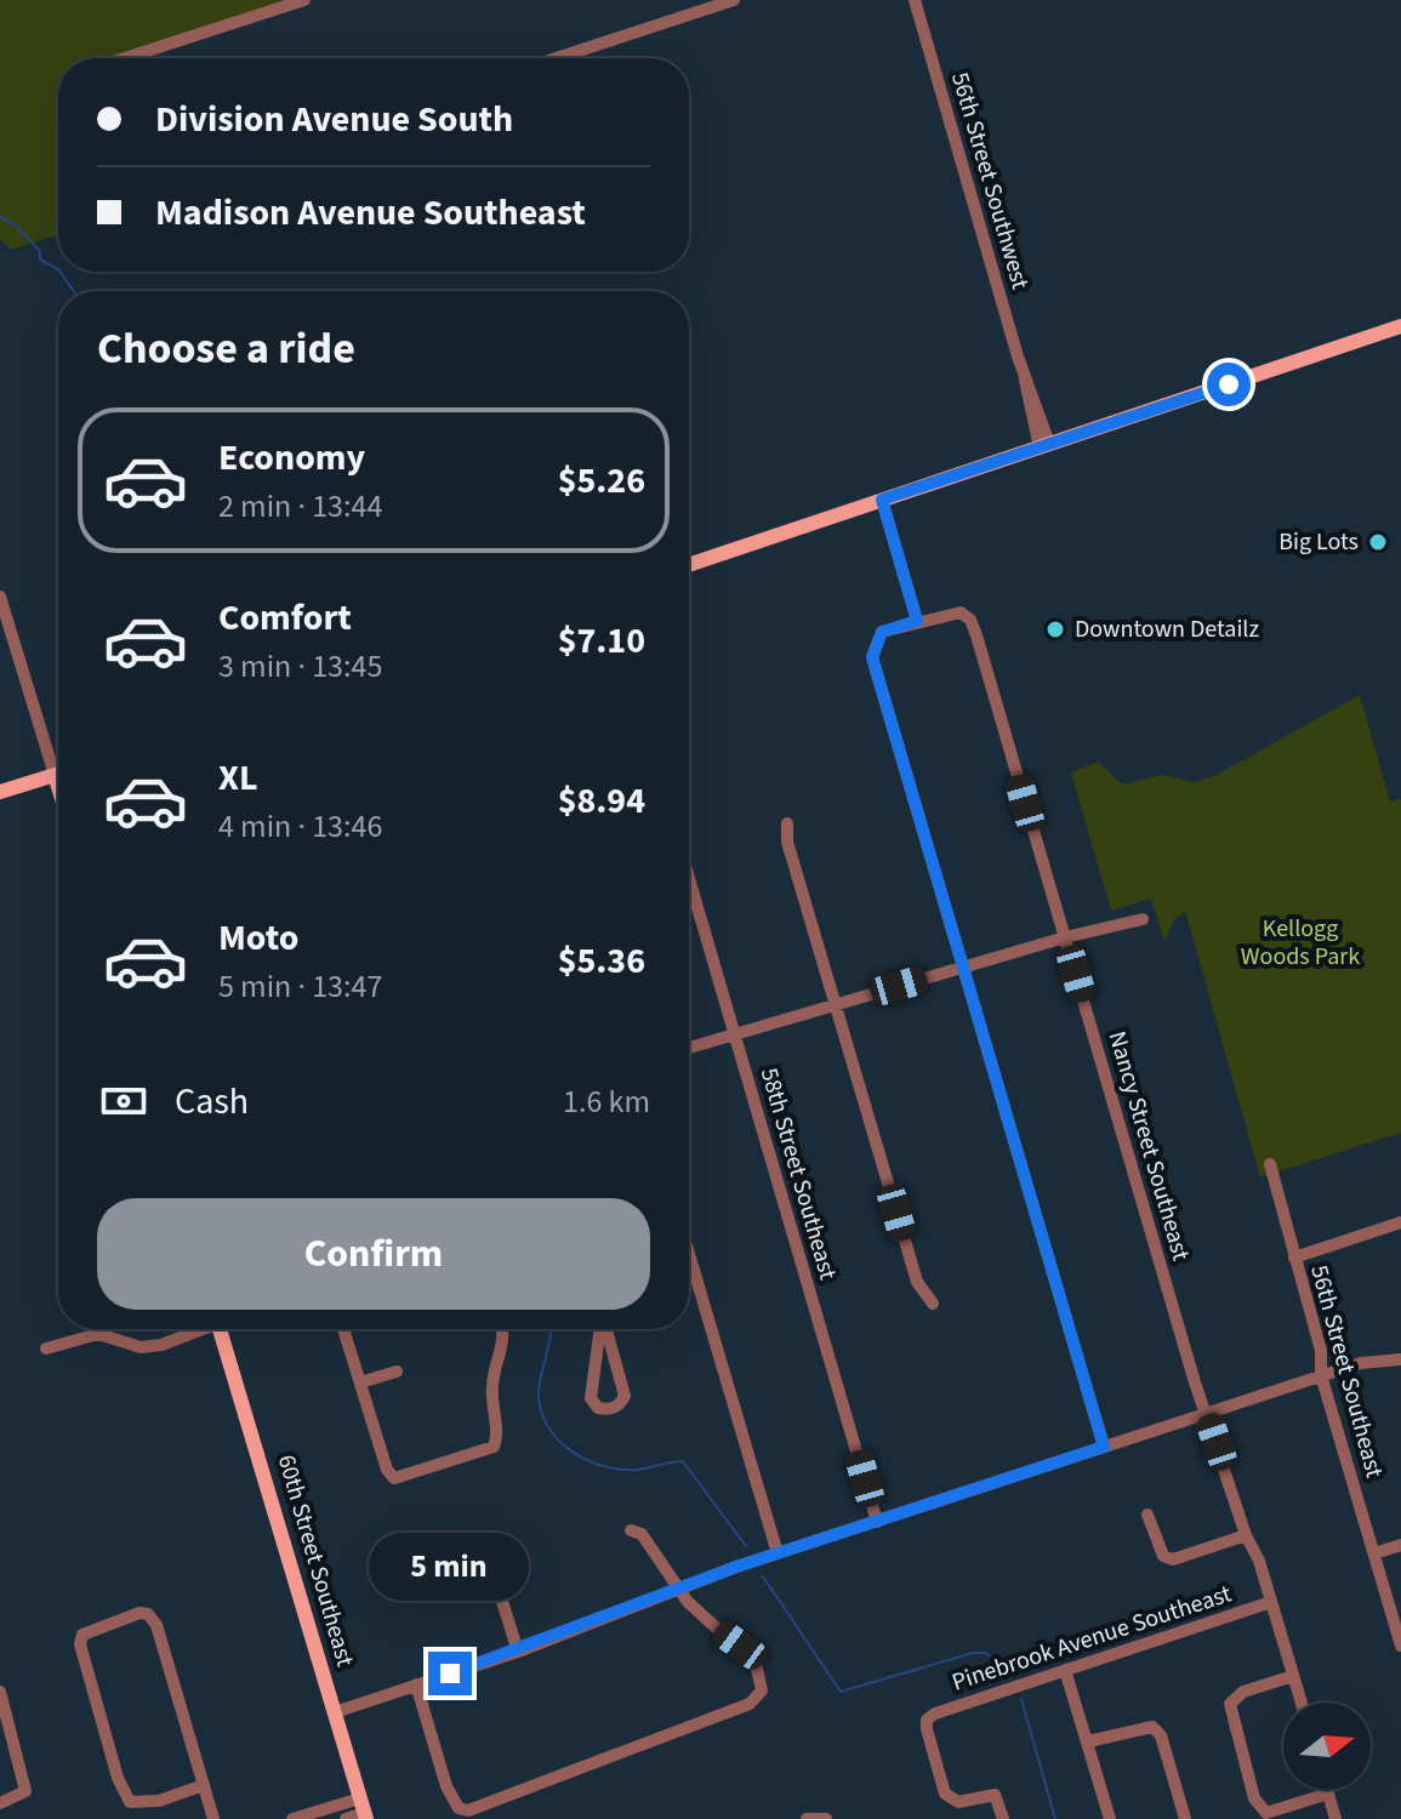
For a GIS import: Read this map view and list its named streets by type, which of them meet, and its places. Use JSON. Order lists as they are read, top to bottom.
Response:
{
  "streets": {
    "main road": ["60th Street Southeast"],
    "street": [
      "56th Street Southwest",
      "Nancy Street Southeast",
      "58th Street Southeast",
      "56th Street Southeast",
      "Pinebrook Avenue Southeast"
    ]
  },
  "crossings": [
    ["Nancy Street Southeast", "Pinebrook Avenue Southeast"]
  ],
  "parks": ["Kellogg Woods Park"],
  "places": ["Big Lots", "Downtown Detailz"],
  "north": "right",
  "page": {
    "banner": ["Division Avenue South", "Madison Avenue Southeast"],
    "heading": "Choose a ride",
    "list": [
      {
        "name": "Economy",
        "note": "2 min · 13:44",
        "value": "$5.26"
      },
      {
        "name": "Comfort",
        "note": "3 min · 13:45",
        "value": "$7.10"
      },
      {
        "name": "XL",
        "note": "4 min · 13:46",
        "value": "$8.94"
      },
      {
        "name": "Moto",
        "note": "5 min · 13:47",
        "value": "$5.36"
      }
    ],
    "pay": ["Cash", "1.6 km"],
    "buttons": "Confirm",
    "bubble": "5 min"
  }
}
